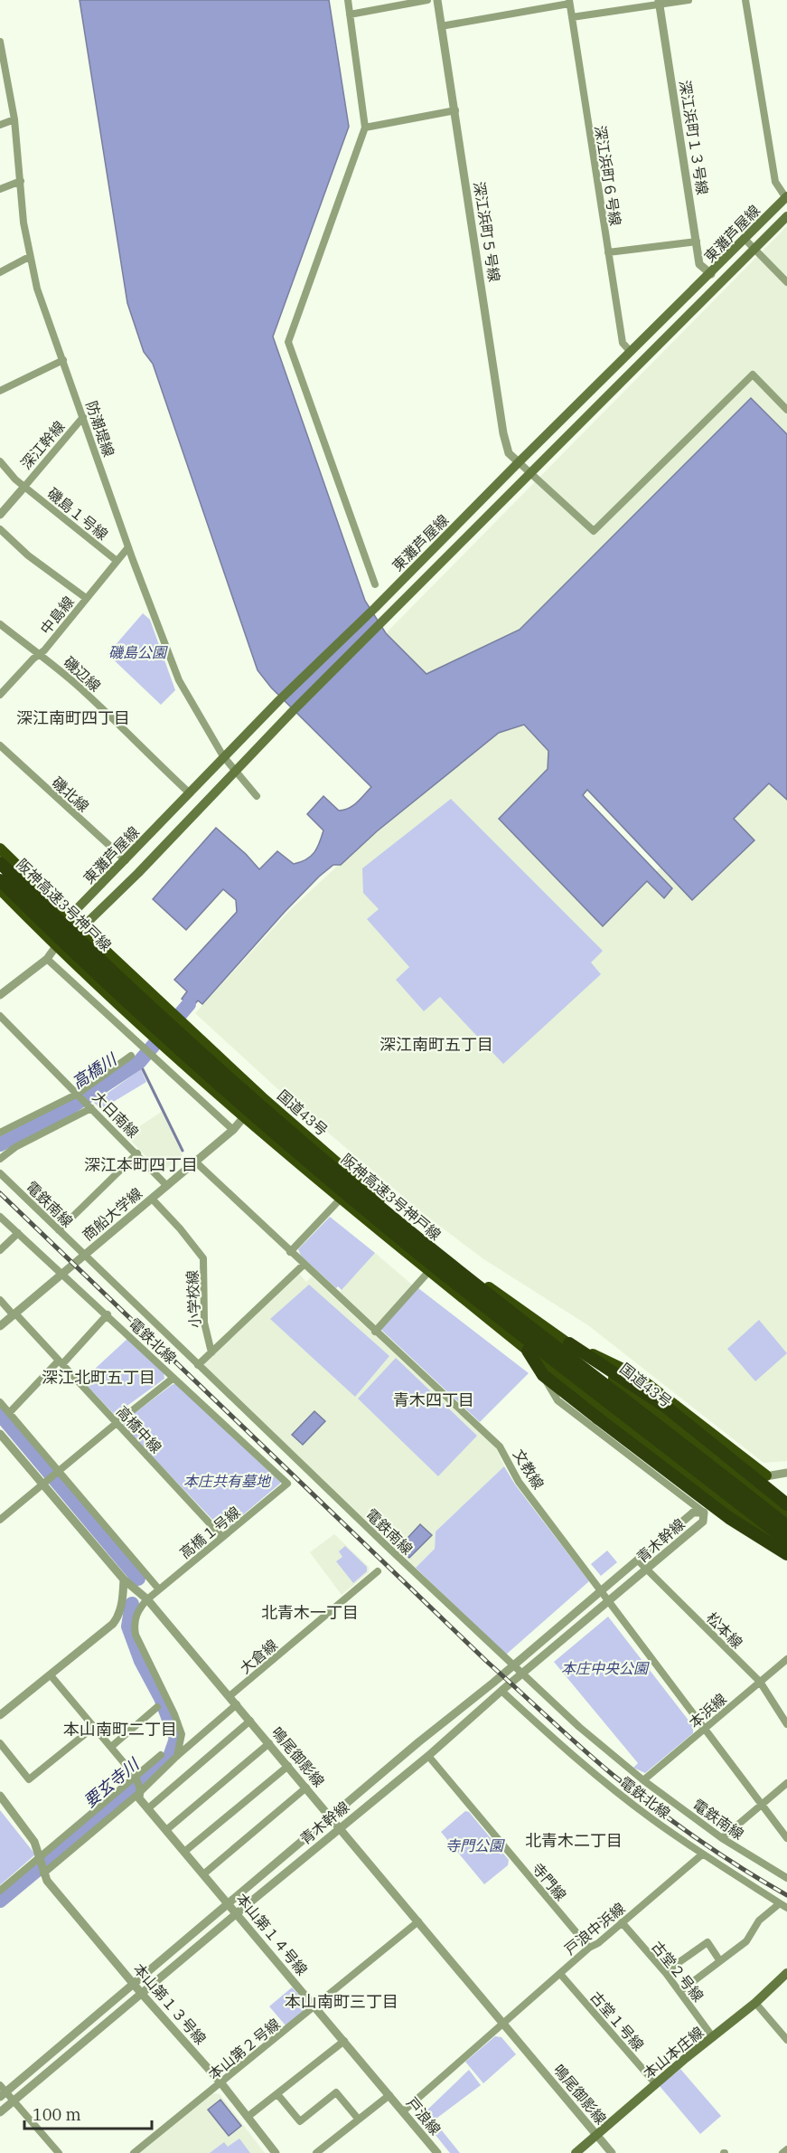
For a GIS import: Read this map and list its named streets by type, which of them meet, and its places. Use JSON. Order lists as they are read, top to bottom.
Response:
{
  "streets": {
    "highway": ["阪神高速3号神戸線", "国道43号"],
    "main road": ["東灘芦屋線", "本山本庄線"],
    "street": [
      "深江浜町１３号線",
      "深江浜町６号線",
      "深江浜町５号線",
      "防潮堤線",
      "深江幹線",
      "磯島１号線",
      "中島線",
      "磯辺線",
      "磯北線",
      "大日南線",
      "電鉄南線",
      "商船大学線",
      "小学校線",
      "電鉄北線",
      "高橋中線",
      "文教線",
      "高橋１号線",
      "青木幹線",
      "松本線",
      "大倉線",
      "本浜線",
      "鳴尾御影線",
      "寺門線",
      "戸浪中浜線",
      "本山第１４号線",
      "古堂２号線",
      "本山第１３号線",
      "古堂１号線",
      "本山第２号線",
      "戸浪線"
    ]
  },
  "crossings": [
    ["深江浜町１３号線", "東灘芦屋線"],
    ["深江浜町６号線", "東灘芦屋線"],
    ["深江浜町５号線", "東灘芦屋線"],
    ["東灘芦屋線", "防潮堤線"],
    ["東灘芦屋線", "磯辺線"],
    ["東灘芦屋線", "磯北線"],
    ["東灘芦屋線", "国道43号"],
    ["防潮堤線", "深江幹線"],
    ["防潮堤線", "中島線"],
    ["深江幹線", "磯島１号線"],
    ["磯島１号線", "中島線"],
    ["中島線", "磯辺線"],
    ["国道43号", "商船大学線"],
    ["大日南線", "商船大学線"],
    ["電鉄南線", "商船大学線"],
    ["電鉄南線", "青木幹線"],
    ["電鉄南線", "本浜線"],
    ["商船大学線", "小学校線"],
    ["商船大学線", "電鉄北線"],
    ["商船大学線", "高橋中線"],
    ["商船大学線", "文教線"],
    ["電鉄北線", "高橋１号線"],
    ["電鉄北線", "青木幹線"],
    ["電鉄北線", "戸浪中浜線"],
    ["高橋中線", "高橋１号線"],
    ["文教線", "青木幹線"],
    ["文教線", "本浜線"],
    ["高橋１号線", "鳴尾御影線"],
    ["青木幹線", "松本線"],
    ["青木幹線", "鳴尾御影線"],
    ["青木幹線", "寺門線"],
    ["青木幹線", "本山第１４号線"],
    ["青木幹線", "本山第１３号線"],
    ["松本線", "本浜線"],
    ["大倉線", "鳴尾御影線"],
    ["鳴尾御影線", "戸浪中浜線"],
    ["鳴尾御影線", "本山第２号線"],
    ["鳴尾御影線", "本山本庄線"],
    ["寺門線", "戸浪中浜線"],
    ["戸浪中浜線", "古堂２号線"],
    ["戸浪中浜線", "古堂１号線"],
    ["戸浪中浜線", "戸浪線"],
    ["本山第１４号線", "本山第２号線"],
    ["本山第１４号線", "戸浪線"],
    ["古堂２号線", "本山本庄線"],
    ["本山第１３号線", "本山第２号線"],
    ["古堂１号線", "本山本庄線"]
  ],
  "districts": [
    "深江南町四丁目",
    "深江南町五丁目",
    "深江本町四丁目",
    "深江北町五丁目",
    "青木四丁目",
    "北青木一丁目",
    "本山南町二丁目",
    "北青木二丁目",
    "本山南町三丁目"
  ],
  "water": ["高橋川", "要玄寺川"],
  "parks": [
    "磯島公園",
    "本庄共有墓地",
    "本庄中央公園",
    "寺門公園"
  ],
  "scale_bar": "100 m"
}
